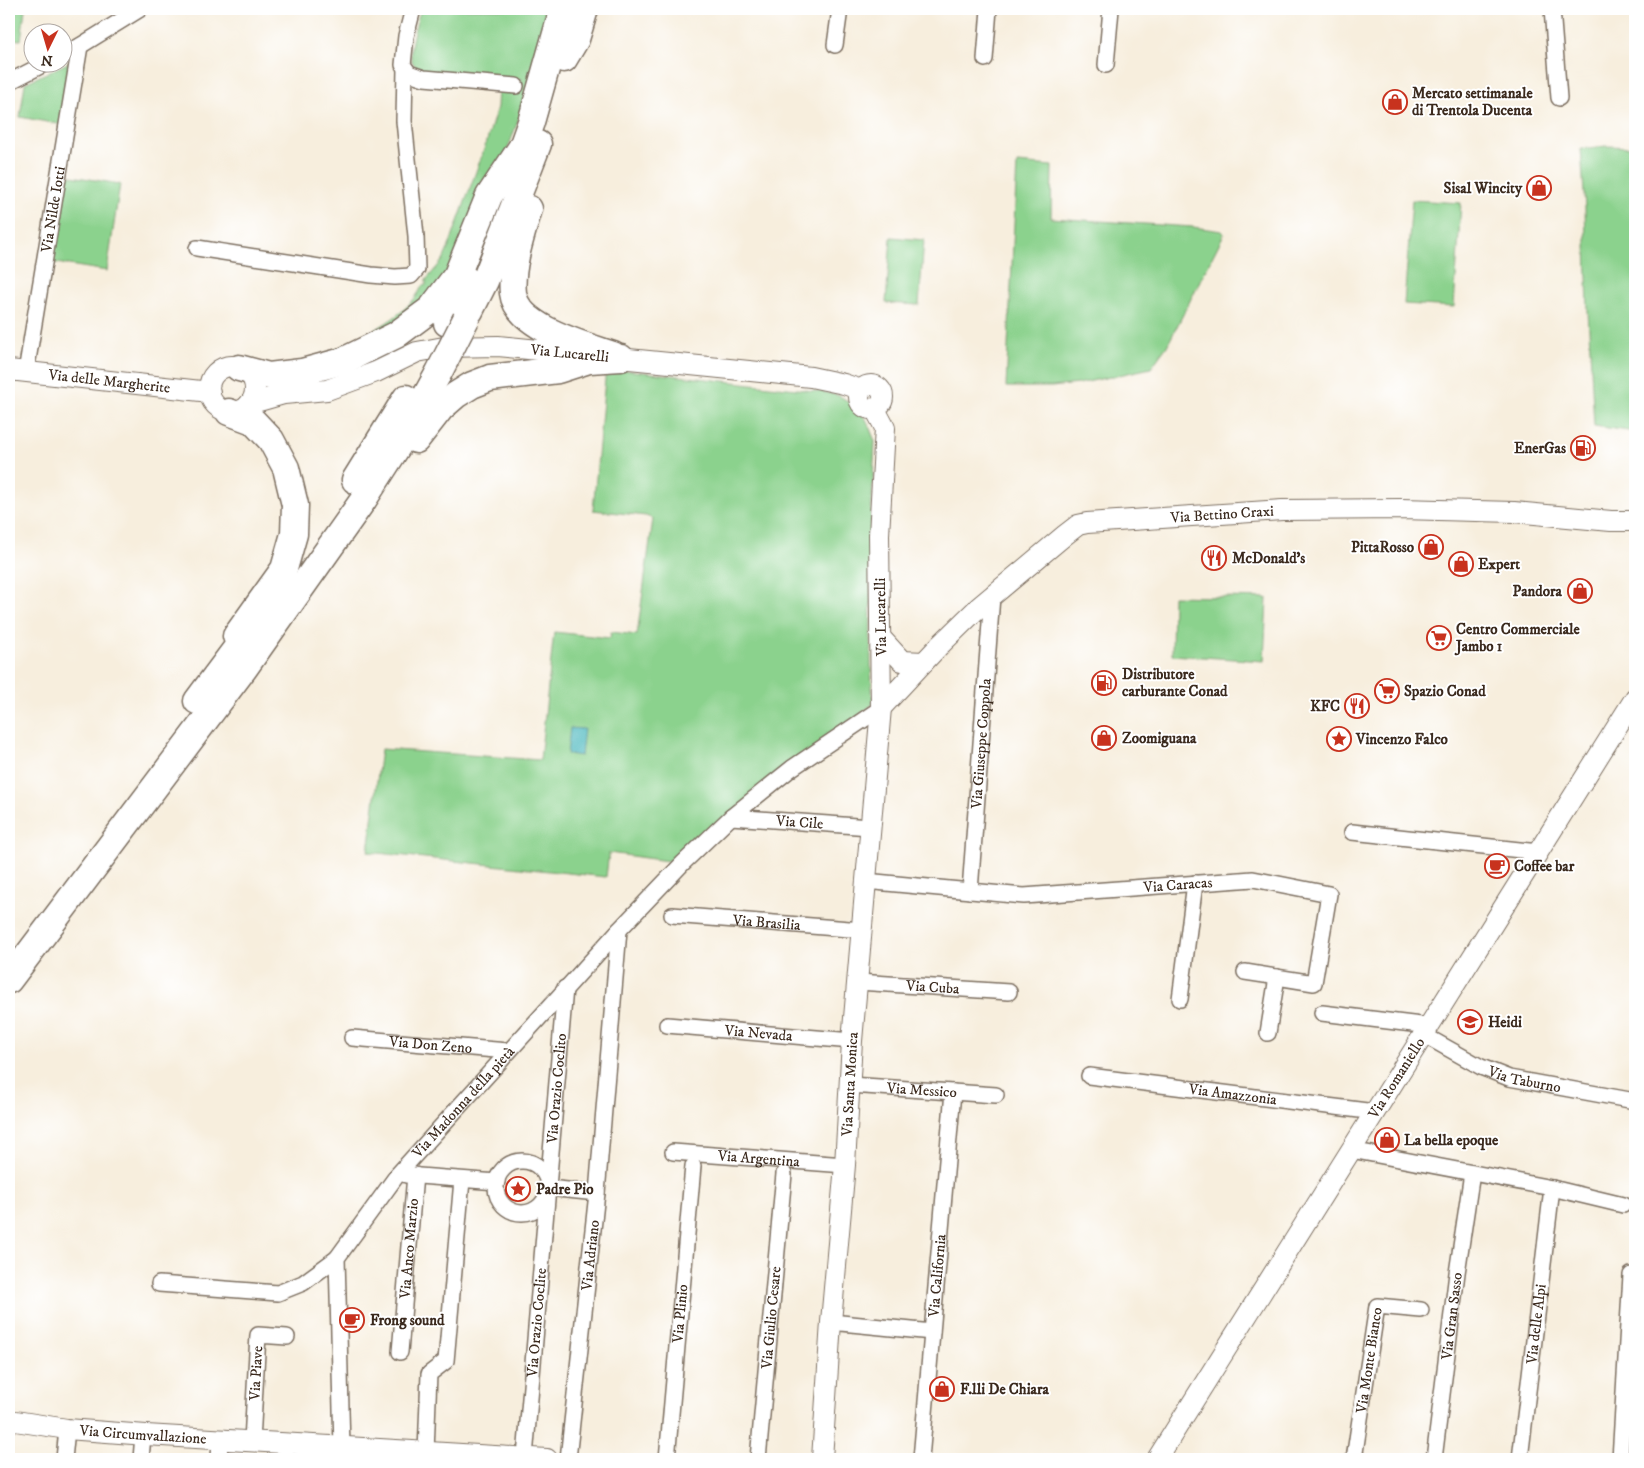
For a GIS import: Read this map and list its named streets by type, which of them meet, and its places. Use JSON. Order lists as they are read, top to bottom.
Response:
{
  "streets": {
    "street": [
      "Via Nilde Iotti",
      "Via Lucarelli",
      "Via delle Margherite",
      "Via Bettino Craxi",
      "Via Giuseppe Coppola",
      "Via Cile",
      "Via Caracas",
      "Via Brasilia",
      "Via Cuba",
      "Via Nevada",
      "Via Don Zeno",
      "Via Taburno",
      "Via Romaniello",
      "Via Santa Monica",
      "Via Orazio Coclito",
      "Via Messico",
      "Via Amazzonia",
      "Via Madonna della pietà",
      "Via Argentina",
      "Via Anco Marzio",
      "Via Adriano",
      "Via California",
      "Via Plinio",
      "Via Gran Sasso",
      "Via Giulio Cesare",
      "Via Orazio Coclite",
      "Via delle Alpi",
      "Via Monte Bianco",
      "Via Piave",
      "Via Circumvallazione"
    ]
  },
  "crossings": [
    ["Via Nilde Iotti", "Via delle Margherite"],
    ["Via Lucarelli", "Via delle Margherite"],
    ["Via Lucarelli", "Via Bettino Craxi"],
    ["Via Lucarelli", "Via Santa Monica"],
    ["Via Lucarelli", "Via Madonna della pietà"],
    ["Via Bettino Craxi", "Via Giuseppe Coppola"],
    ["Via Bettino Craxi", "Via Santa Monica"],
    ["Via Bettino Craxi", "Via Madonna della pietà"],
    ["Via Giuseppe Coppola", "Via Caracas"],
    ["Via Cile", "Via Santa Monica"],
    ["Via Cile", "Via Madonna della pietà"],
    ["Via Caracas", "Via Santa Monica"],
    ["Via Brasilia", "Via Santa Monica"],
    ["Via Cuba", "Via Santa Monica"],
    ["Via Nevada", "Via Santa Monica"],
    ["Via Don Zeno", "Via Madonna della pietà"],
    ["Via Taburno", "Via Romaniello"],
    ["Via Romaniello", "Via Amazzonia"],
    ["Via Santa Monica", "Via Messico"],
    ["Via Santa Monica", "Via Madonna della pietà"],
    ["Via Santa Monica", "Via Argentina"],
    ["Via Orazio Coclito", "Via Madonna della pietà"],
    ["Via Orazio Coclito", "Via Orazio Coclite"],
    ["Via Messico", "Via California"],
    ["Via Madonna della pietà", "Via Adriano"],
    ["Via Orazio Coclite", "Via Circumvallazione"],
    ["Via Piave", "Via Circumvallazione"]
  ],
  "places": {
    "shop": [
      "Mercato settimanale di Trentola Ducenta",
      "Sisal Wincity",
      "PittaRosso",
      "Expert",
      "Pandora",
      "Zoomiguana",
      "La bella epoque",
      "F.lli De Chiara"
    ],
    "fuel station": ["EnerGas", "Distributore carburante Conad"],
    "restaurant": ["McDonald's", "KFC"],
    "supermarket": ["Centro Commerciale Jambo 1", "Spazio Conad"],
    "place": ["Vincenzo Falco", "Padre Pio"],
    "cafe": ["Coffee bar", "Frong sound"],
    "school or university": ["Heidi"]
  },
  "north": "bottom"
}
